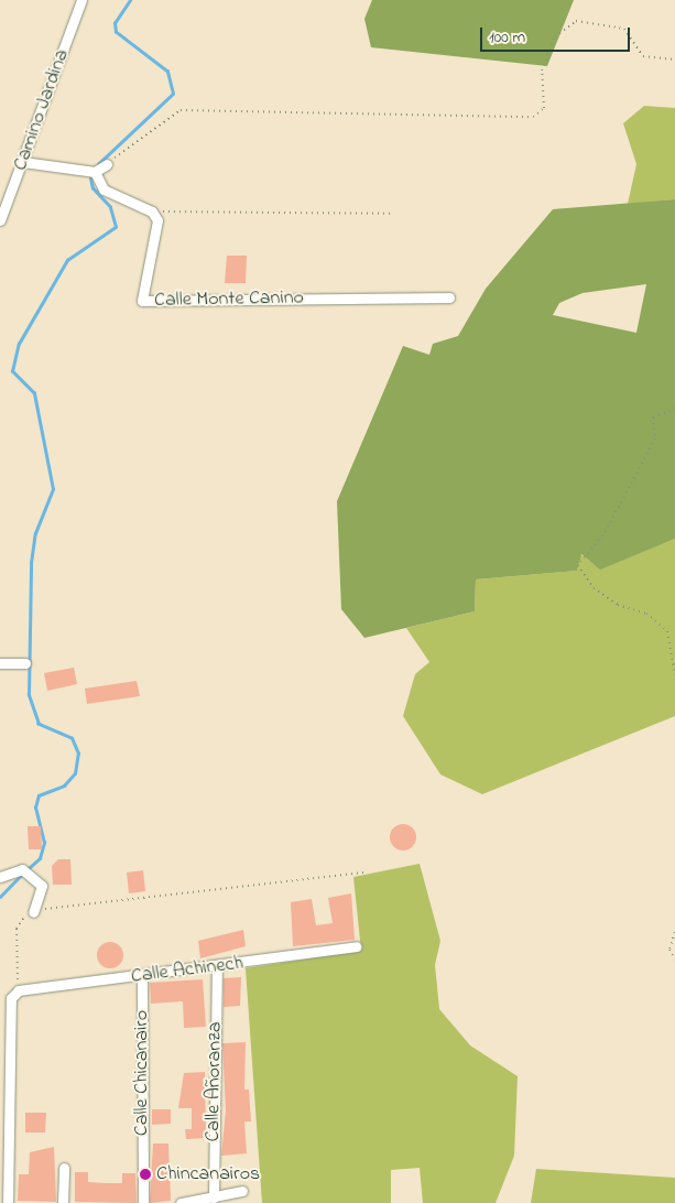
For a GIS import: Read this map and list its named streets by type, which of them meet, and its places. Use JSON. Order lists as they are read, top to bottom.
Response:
{
  "streets": {
    "street": [
      "Camino Jardina",
      "Calle Monte Canino",
      "Calle Achinech",
      "Calle Chicanairo",
      "Calle Añoranza"
    ]
  },
  "crossings": [
    ["Calle Achinech", "Calle Chicanairo"],
    ["Calle Achinech", "Calle Añoranza"]
  ],
  "places": ["Chincanairos"],
  "scale_bar": "100 m"
}
